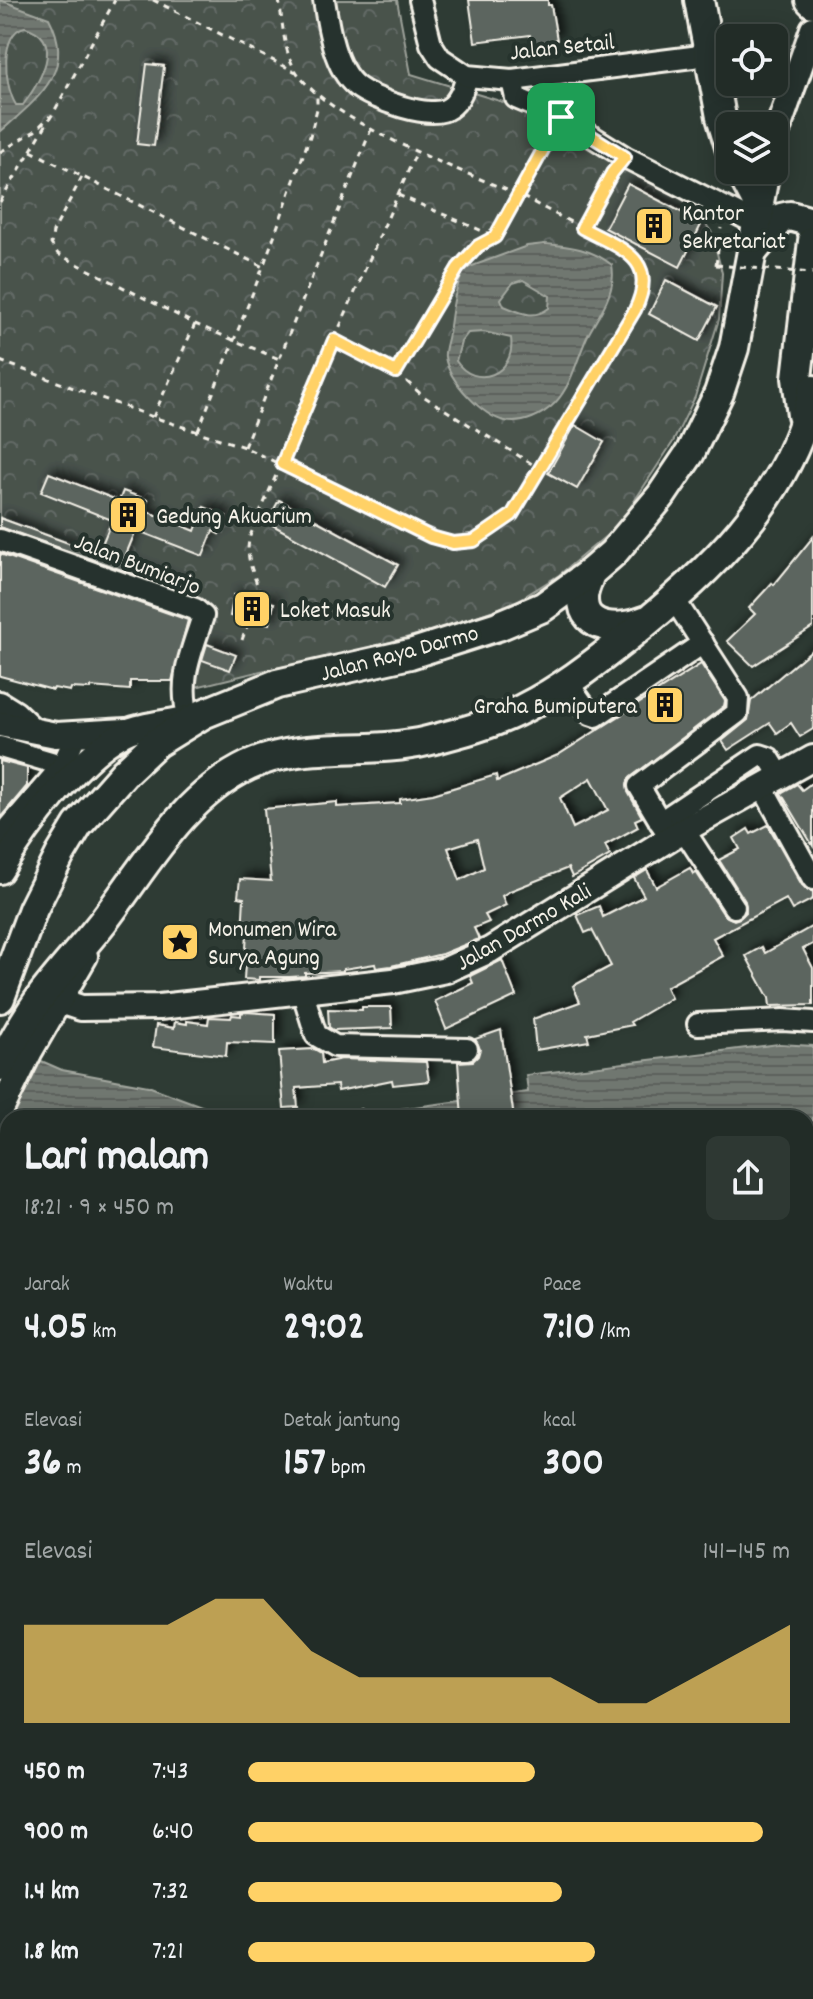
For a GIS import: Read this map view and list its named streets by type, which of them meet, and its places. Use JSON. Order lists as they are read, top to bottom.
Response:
{
  "streets": {
    "highway": ["Jalan Raya Darmo"],
    "main road": ["Jalan Darmo Kali"],
    "street": ["Jalan Setail", "Jalan Bumiarjo"]
  },
  "crossings": [
    ["Jalan Bumiarjo", "Jalan Raya Darmo"]
  ],
  "places": {
    "building": [
      "Kantor Sekretariat",
      "Gedung Akuarium",
      "Loket Masuk",
      "Graha Bumiputera"
    ],
    "place": ["Monumen Wira Surya Agung"]
  },
  "page": {
    "heading": ["Lari malam", "18:21 · 9 × 450 m"],
    "stats": [
      ["Jarak", "4.05 km"],
      ["Waktu", "29:02"],
      ["Pace", "7:10 /km"],
      ["Elevasi", "36 m"],
      ["Detak jantung", "157 bpm"],
      ["kcal", "300"]
    ],
    "chart": ["Elevasi", "141–145 m"],
    "list": [
      {
        "name": "450 m",
        "note": "7:43"
      },
      {
        "name": "900 m",
        "note": "6:40"
      },
      {
        "name": "1.4 km",
        "note": "7:32"
      },
      {
        "name": "1.8 km",
        "note": "7:21"
      }
    ]
  }
}
